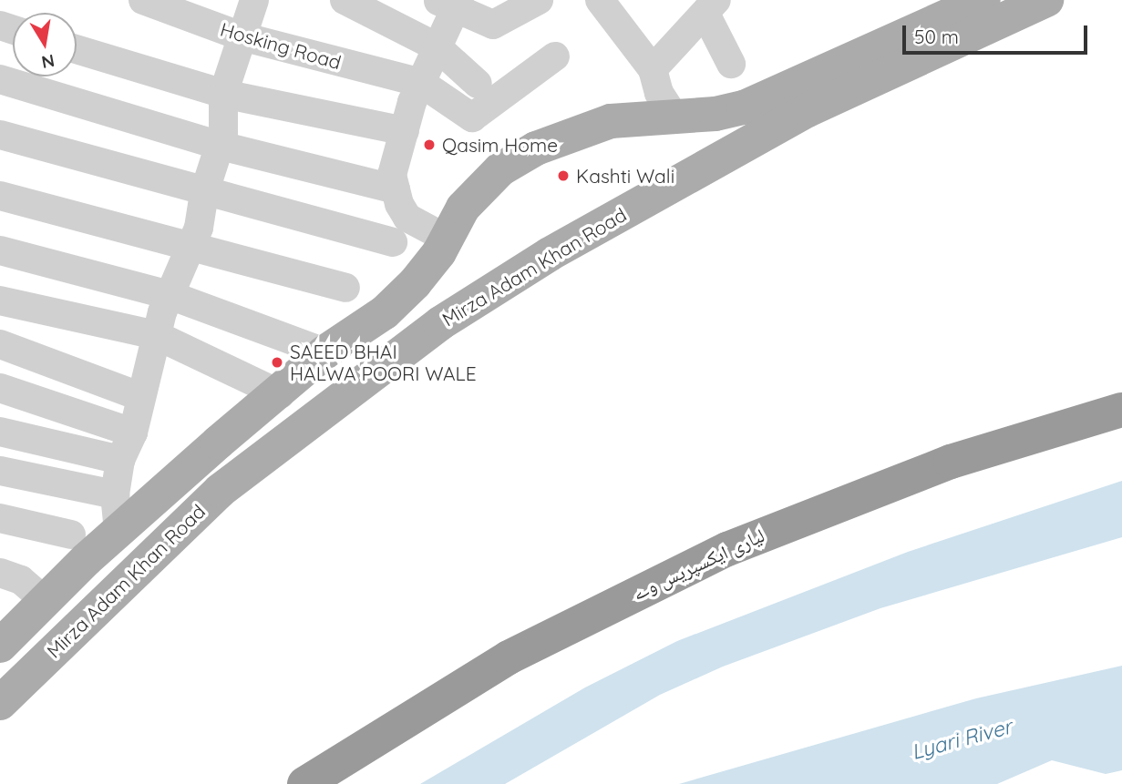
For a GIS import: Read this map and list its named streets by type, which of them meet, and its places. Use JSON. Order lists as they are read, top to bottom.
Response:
{
  "streets": {
    "highway": ["لیاری ایکسپریس وے"],
    "main road": ["Mirza Adam Khan Road"],
    "street": ["Hosking Road"]
  },
  "water": ["Lyari River"],
  "places": ["Qasim Home", "Kashti Wali", "SAEED BHAI HALWA POORI WALE"],
  "scale_bar": "50 m",
  "north": "bottom"
}
